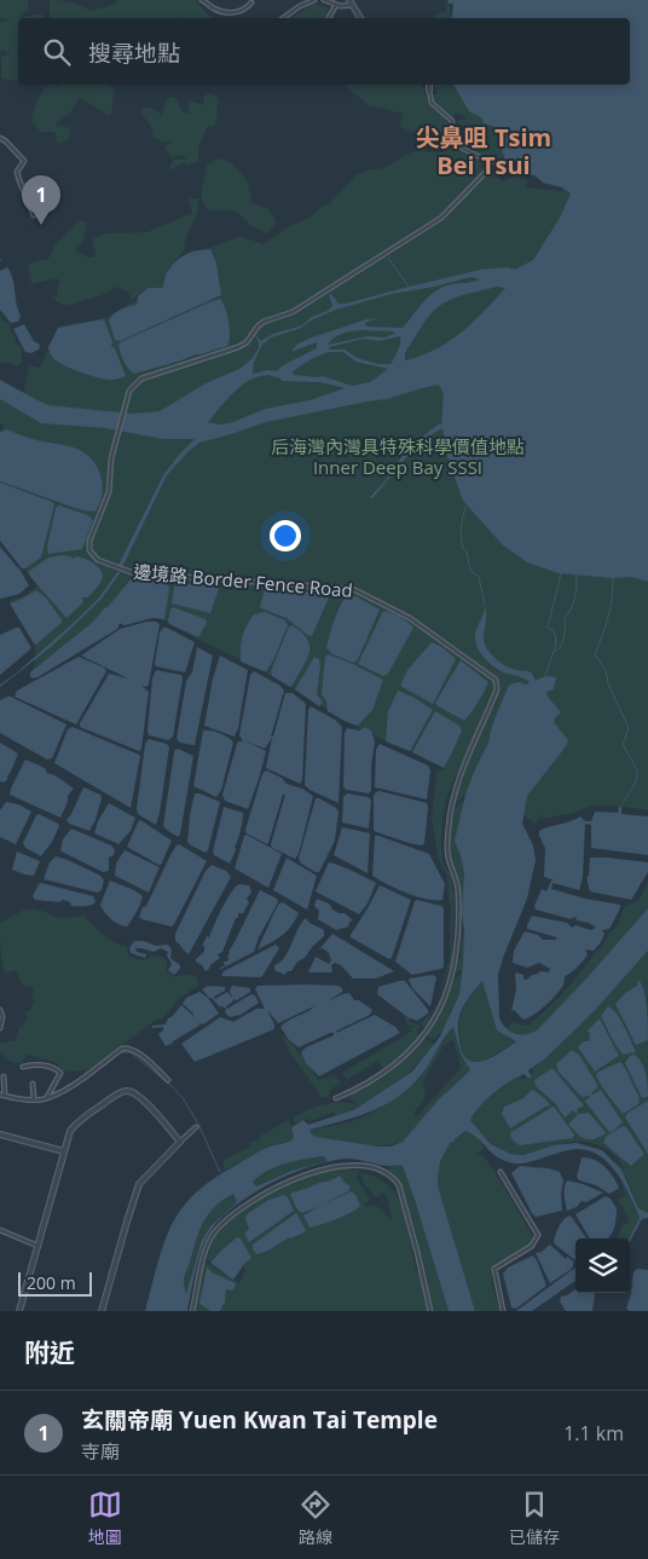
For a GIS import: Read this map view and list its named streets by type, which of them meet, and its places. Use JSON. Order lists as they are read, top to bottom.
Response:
{
  "streets": {
    "street": ["邊境路 Border Fence Road"]
  },
  "districts": ["尖鼻咀 Tsim Bei Tsui"],
  "parks": ["后海灣內灣具特殊科學價值地點 Inner Deep Bay SSSI"],
  "scale_bar": "200 m",
  "page": {
    "search": "搜尋地點",
    "pins": "1",
    "scale": "200 m",
    "heading": "附近",
    "list": [
      {
        "mark": "1",
        "name": "玄關帝廟 Yuen Kwan Tai Temple",
        "note": "寺廟",
        "value": "1.1 km"
      }
    ],
    "nav": ["地圖", "路線", "已儲存"]
  }
}
